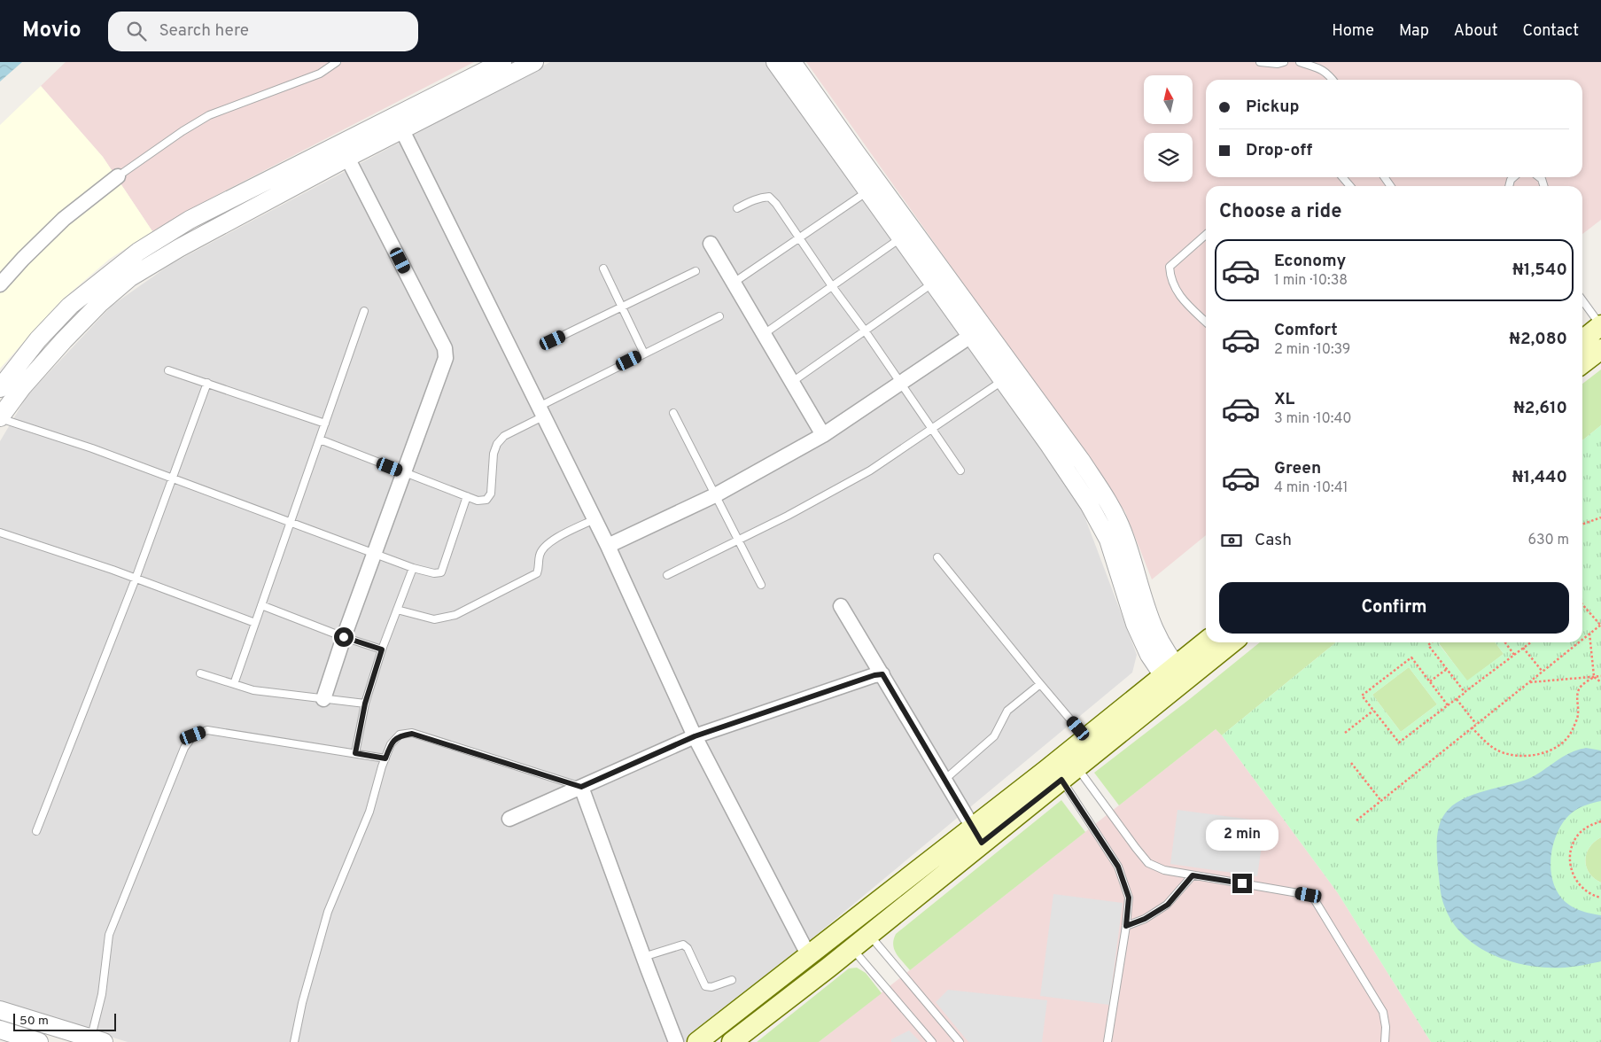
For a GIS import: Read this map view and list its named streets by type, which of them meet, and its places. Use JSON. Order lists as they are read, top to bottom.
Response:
{
  "scale_bar": "50 m",
  "north": "top",
  "page": {
    "header": "Movio",
    "search": "Search here",
    "nav": [
      "Home",
      "Map",
      "About",
      "Contact"
    ],
    "banner": ["Pickup", "Drop-off"],
    "heading": "Choose a ride",
    "list": [
      {
        "name": "Economy",
        "note": "1 min · 10:38",
        "value": "₦1,540"
      },
      {
        "name": "Comfort",
        "note": "2 min · 10:39",
        "value": "₦2,080"
      },
      {
        "name": "XL",
        "note": "3 min · 10:40",
        "value": "₦2,610"
      },
      {
        "name": "Green",
        "note": "4 min · 10:41",
        "value": "₦1,440"
      }
    ],
    "pay": ["Cash", "630 m"],
    "buttons": "Confirm",
    "bubble": "2 min",
    "scale": "50 m"
  }
}
